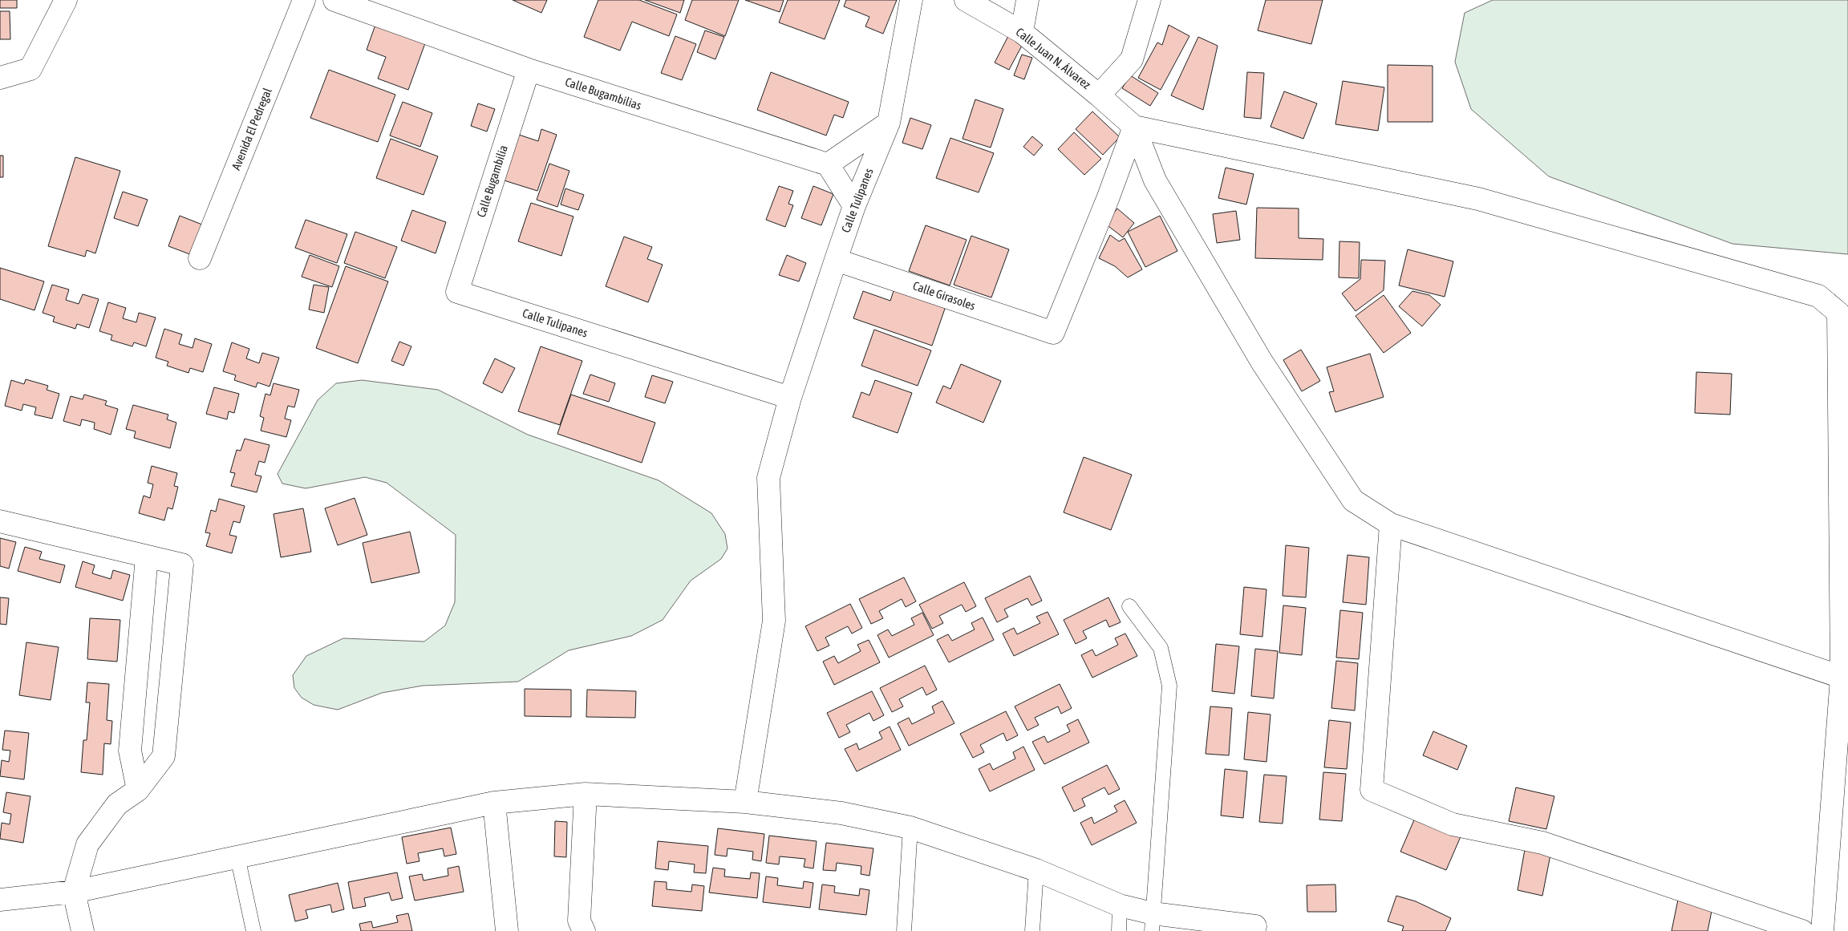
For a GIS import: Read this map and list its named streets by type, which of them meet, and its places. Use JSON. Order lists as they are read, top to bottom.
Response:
{
  "streets": {
    "street": [
      "Calle Juan N. Álvarez",
      "Calle Bugambilias",
      "Avenida El Pedregal",
      "Calle Bugambilia",
      "Calle Tulipanes",
      "Calle Girasoles"
    ]
  },
  "crossings": [
    ["Calle Juan N. Álvarez", "Calle Girasoles"],
    ["Calle Bugambilias", "Calle Bugambilia"],
    ["Calle Bugambilia", "Calle Tulipanes"],
    ["Calle Tulipanes", "Calle Girasoles"]
  ]
}
